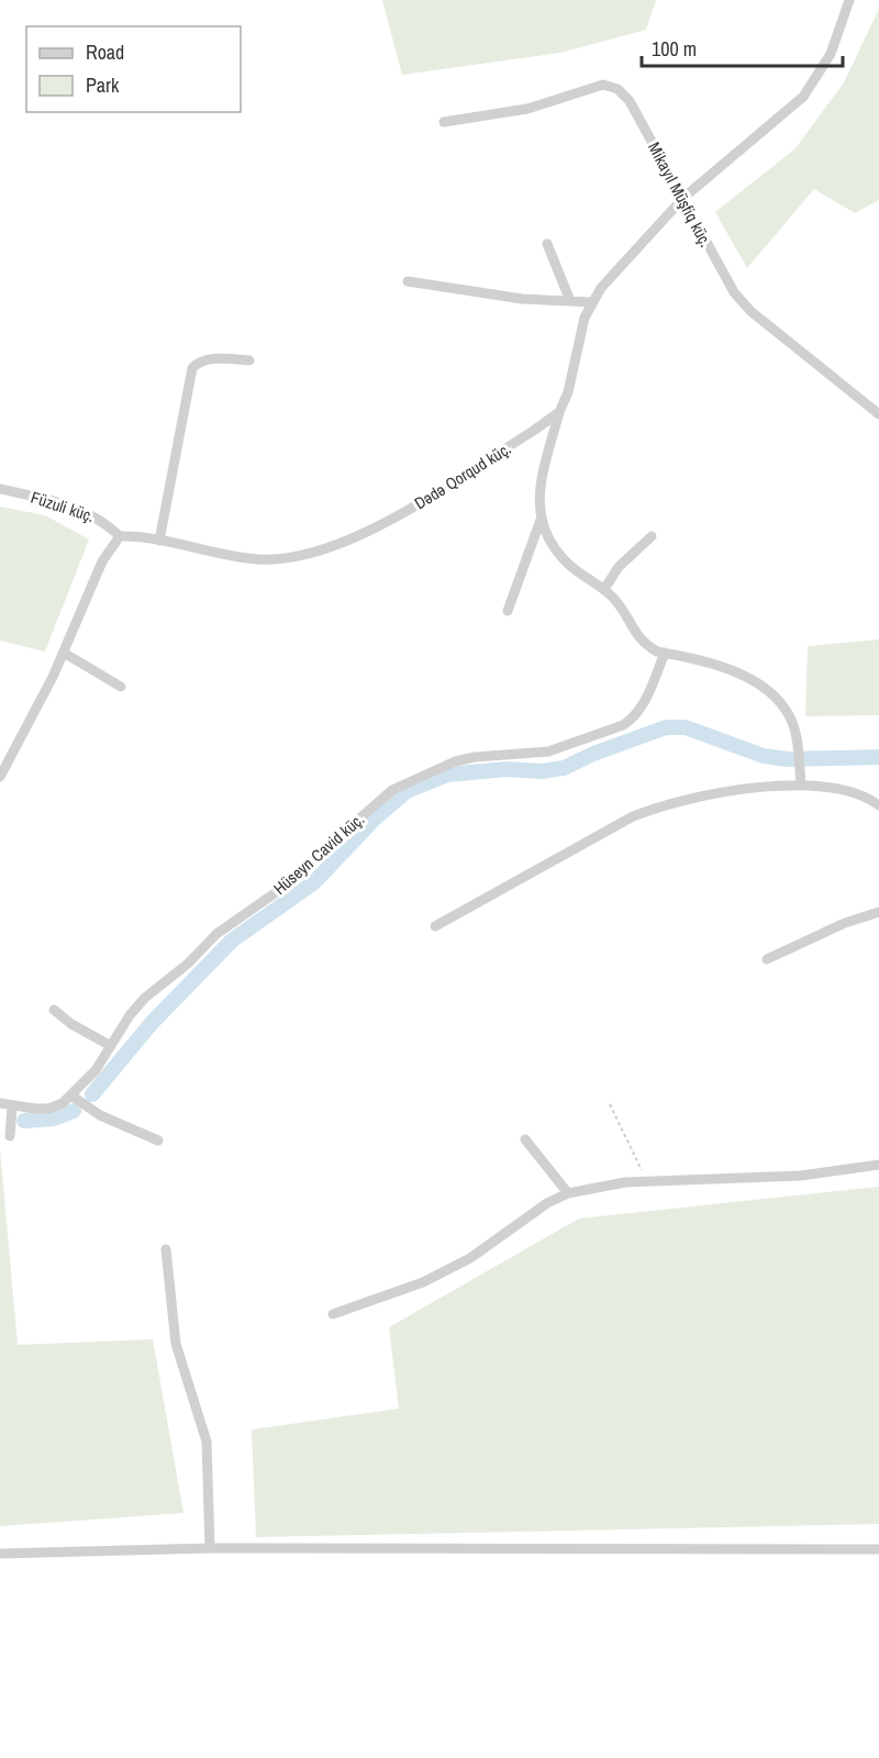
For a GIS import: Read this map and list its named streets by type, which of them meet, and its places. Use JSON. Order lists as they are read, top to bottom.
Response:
{
  "streets": {
    "street": [
      "Mikayıl Müşfiq küç.",
      "Dədə Qorqud küç.",
      "Füzuli küç.",
      "Hüseyn Cavid küç."
    ]
  },
  "crossings": [
    ["Dədə Qorqud küç.", "Füzuli küç."]
  ],
  "legend": ["Road", "Park"],
  "scale_bar": "100 m"
}
